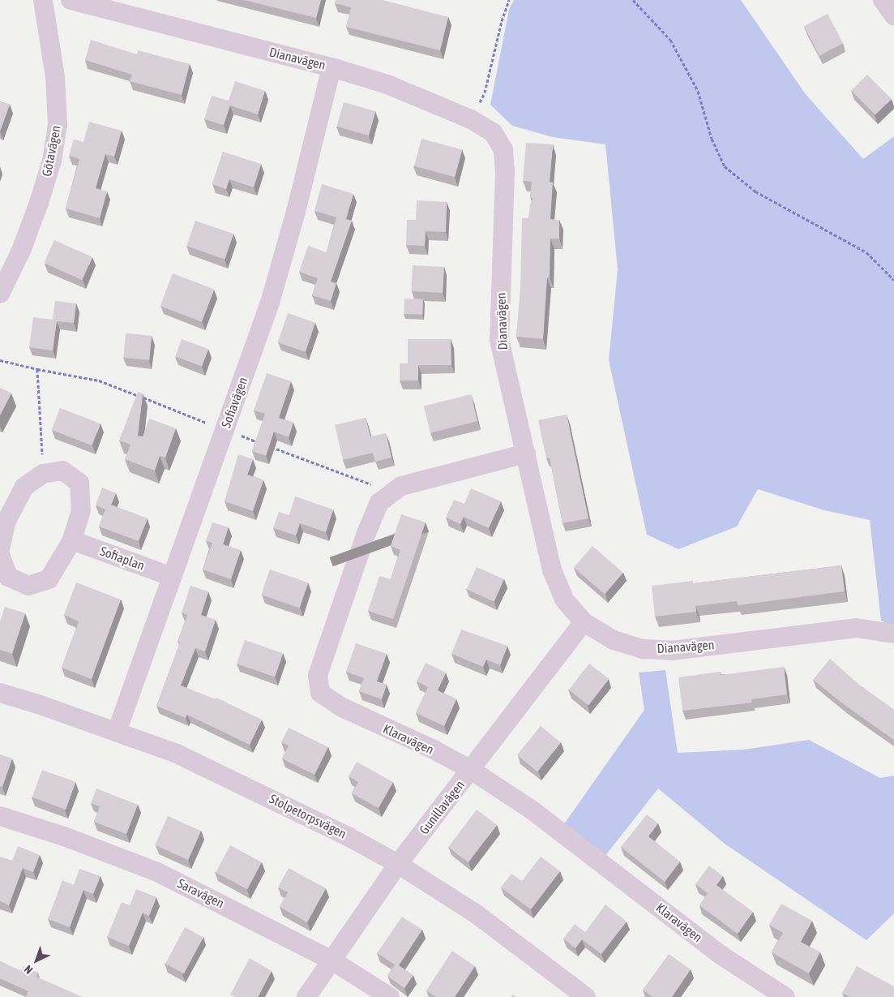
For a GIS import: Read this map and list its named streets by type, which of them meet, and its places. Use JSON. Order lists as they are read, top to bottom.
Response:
{
  "streets": {
    "street": [
      "Dianavägen",
      "Götavägen",
      "Sofiavägen",
      "Sofiaplan",
      "Klaravägen",
      "Gunillavägen",
      "Stolpetorpsvägen",
      "Saravägen"
    ]
  },
  "crossings": [
    ["Dianavägen", "Sofiavägen"],
    ["Dianavägen", "Klaravägen"],
    ["Dianavägen", "Gunillavägen"],
    ["Sofiavägen", "Sofiaplan"],
    ["Sofiavägen", "Stolpetorpsvägen"],
    ["Klaravägen", "Gunillavägen"],
    ["Gunillavägen", "Stolpetorpsvägen"],
    ["Gunillavägen", "Saravägen"]
  ],
  "north": "bottom left"
}
